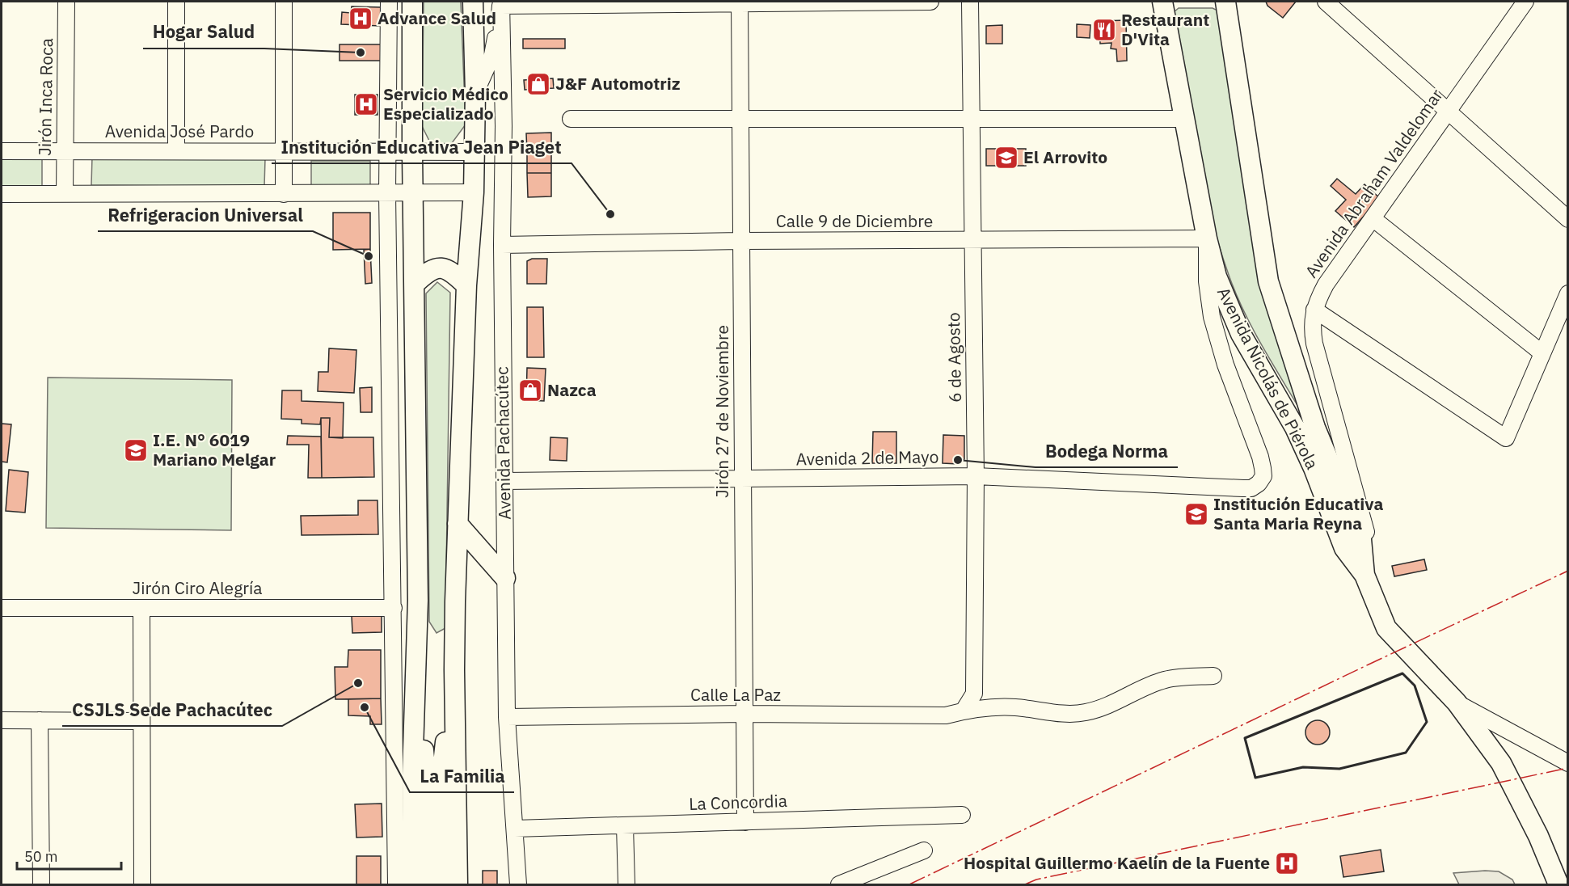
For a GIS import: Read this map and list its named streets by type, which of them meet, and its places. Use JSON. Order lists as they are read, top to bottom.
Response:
{
  "streets": {
    "main road": ["Avenida Nicolás de Piérola"],
    "street": [
      "Jirón Inca Roca",
      "Avenida José Pardo",
      "Avenida Abraham Valdelomar",
      "Calle 9 de Diciembre",
      "6 de Agosto",
      "Jirón 27 de Noviembre",
      "Avenida Pachacútec",
      "Avenida 2 de Mayo",
      "Jirón Ciro Alegría",
      "Calle La Paz",
      "La Concordia"
    ]
  },
  "crossings": [
    ["Jirón Inca Roca", "Avenida José Pardo"],
    ["Avenida Abraham Valdelomar", "Avenida Nicolás de Piérola"],
    ["Calle 9 de Diciembre", "6 de Agosto"],
    ["Calle 9 de Diciembre", "Avenida Nicolás de Piérola"],
    ["Calle 9 de Diciembre", "Jirón 27 de Noviembre"],
    ["Calle 9 de Diciembre", "Avenida Pachacútec"],
    ["Calle 9 de Diciembre", "Avenida 2 de Mayo"],
    ["6 de Agosto", "Avenida 2 de Mayo"],
    ["6 de Agosto", "Calle La Paz"],
    ["Avenida Nicolás de Piérola", "Avenida 2 de Mayo"],
    ["Jirón 27 de Noviembre", "Avenida 2 de Mayo"],
    ["Jirón 27 de Noviembre", "Calle La Paz"],
    ["Jirón 27 de Noviembre", "La Concordia"],
    ["Avenida Pachacútec", "Avenida 2 de Mayo"],
    ["Avenida Pachacútec", "Calle La Paz"],
    ["Avenida Pachacútec", "La Concordia"]
  ],
  "places": {
    "hospital": ["Advance Salud", "Servicio Médico Especializado", "Hospital Guillermo Kaelín de la Fuente"],
    "restaurant": ["Restaurant D'Vita"],
    "other": [
      "Hogar Salud",
      "Institución Educativa Jean Piaget",
      "Refrigeracion Universal",
      "Bodega Norma",
      "CSJLS Sede Pachacútec",
      "La Familia"
    ],
    "shop": ["J&F Automotriz", "Nazca"],
    "school or university": ["El Arrovito", "I.E. N° 6019 Mariano Melgar", "Institución Educativa Santa Maria Reyna"]
  },
  "scale_bar": "50 m"
}
